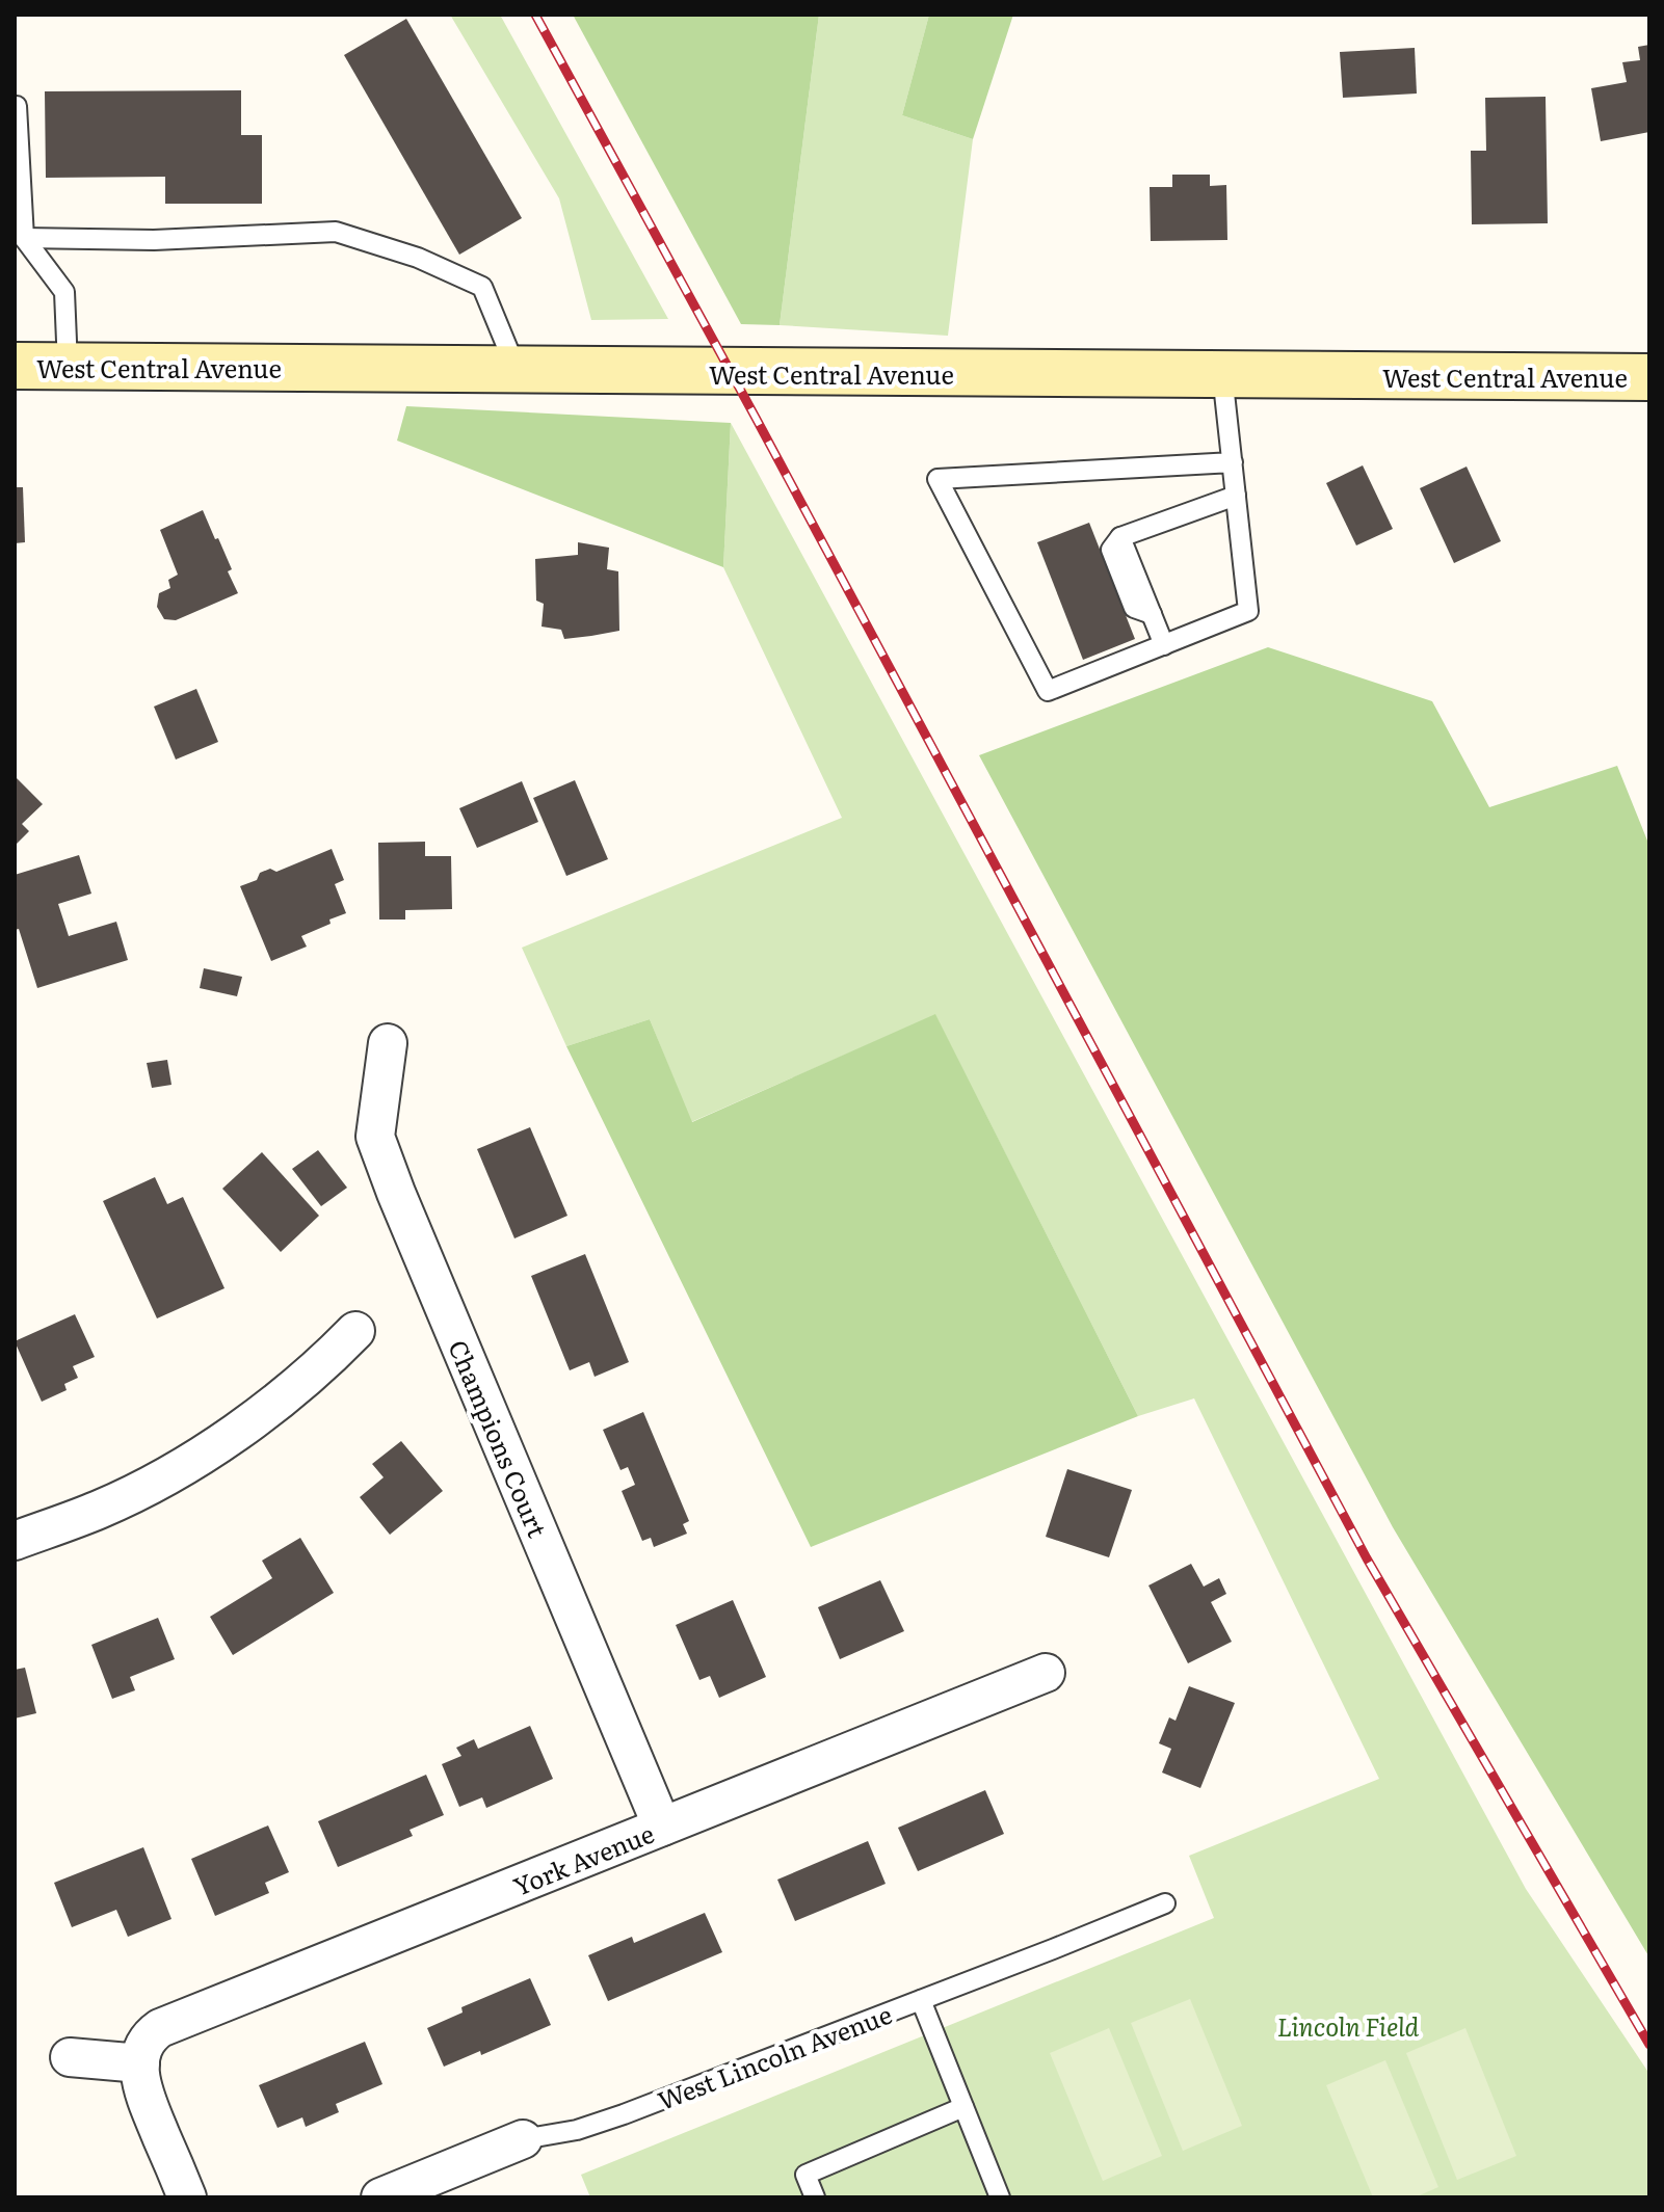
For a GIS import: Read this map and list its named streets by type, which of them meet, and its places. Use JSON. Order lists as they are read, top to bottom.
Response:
{
  "streets": {
    "main road": ["West Central Avenue"],
    "street": ["Champions Court", "York Avenue", "West Lincoln Avenue"]
  },
  "crossings": [
    ["Champions Court", "York Avenue"]
  ],
  "parks": ["Lincoln Field"]
}
